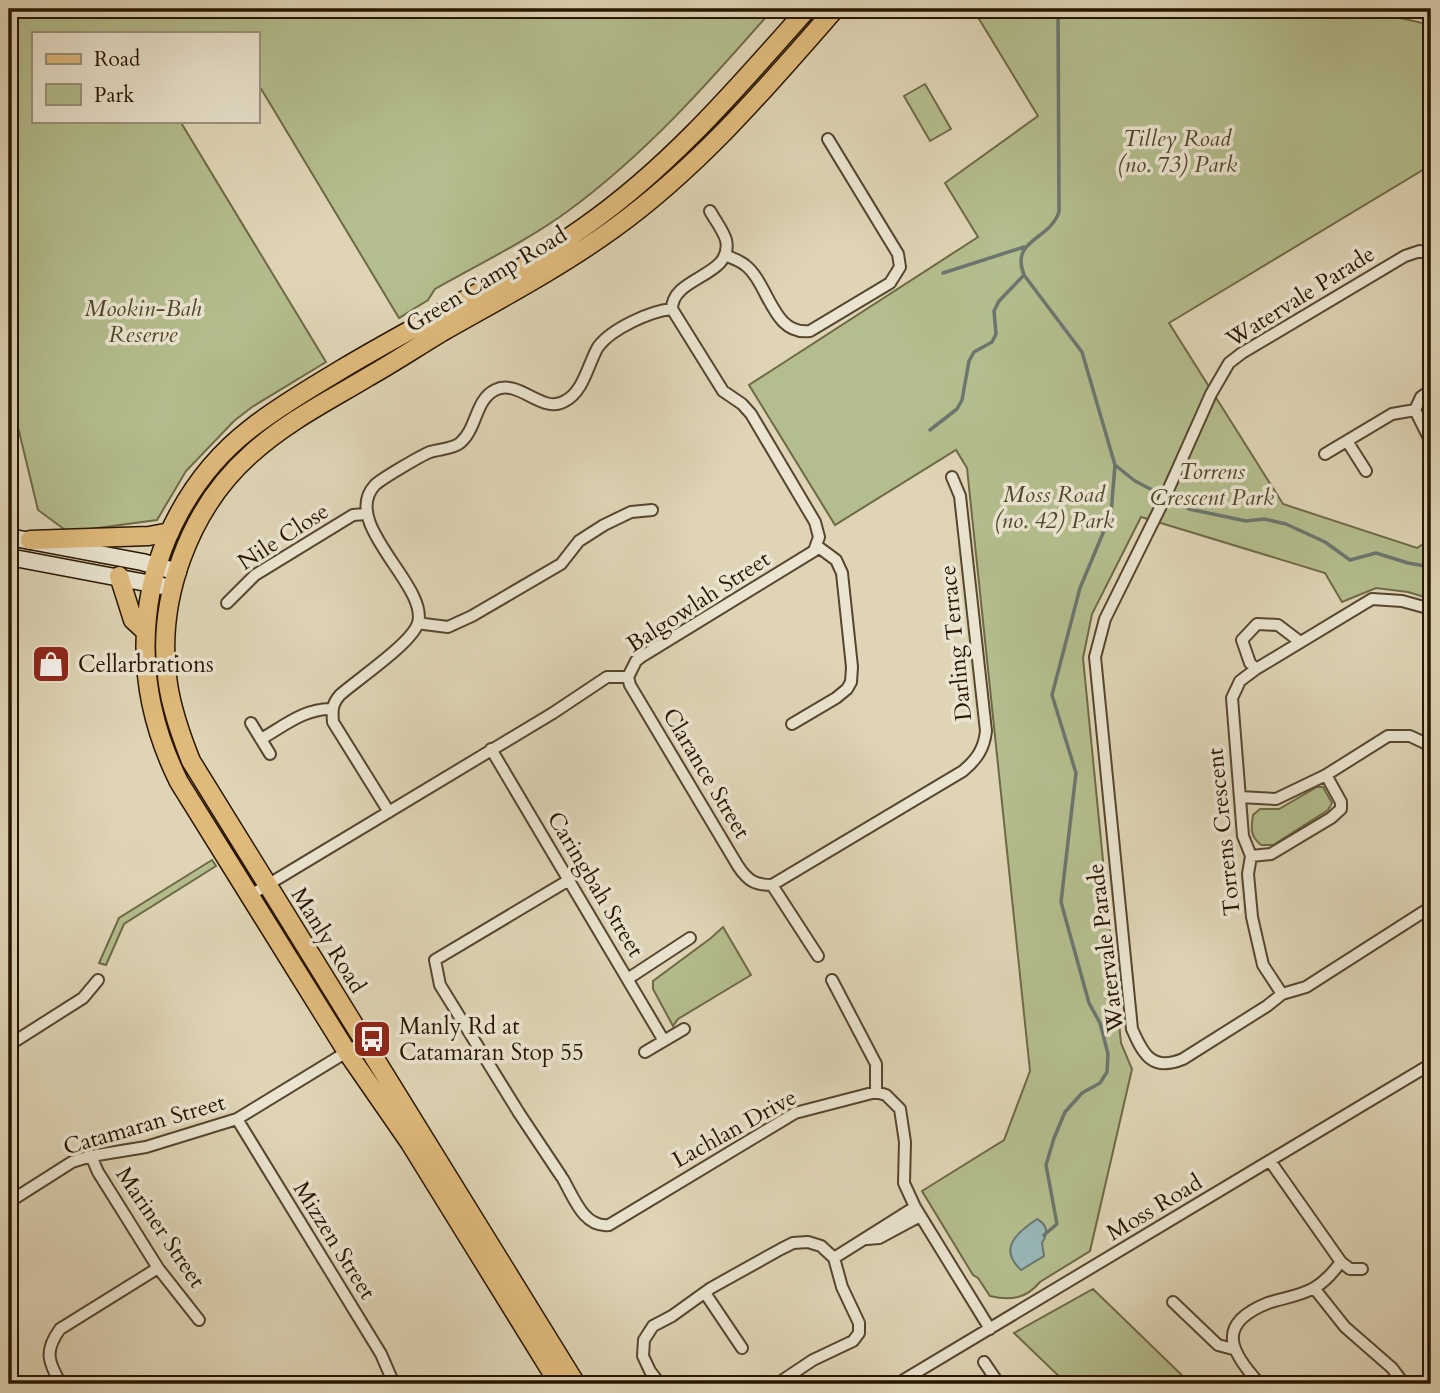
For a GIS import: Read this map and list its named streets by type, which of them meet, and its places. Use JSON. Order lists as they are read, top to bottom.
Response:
{
  "streets": {
    "main road": ["Green Camp Road", "Manly Road"],
    "street": [
      "Watervale Parade",
      "Nile Close",
      "Balgowlah Street",
      "Darling Terrace",
      "Clarance Street",
      "Torrens Crescent",
      "Caringbah Street",
      "Catamaran Street",
      "Lachlan Drive",
      "Moss Road",
      "Mariner Street",
      "Mizzen Street"
    ]
  },
  "crossings": [
    ["Green Camp Road", "Manly Road"],
    ["Watervale Parade", "Torrens Crescent"],
    ["Balgowlah Street", "Clarance Street"],
    ["Balgowlah Street", "Caringbah Street"],
    ["Balgowlah Street", "Manly Road"],
    ["Darling Terrace", "Clarance Street"],
    ["Caringbah Street", "Lachlan Drive"],
    ["Manly Road", "Catamaran Street"],
    ["Catamaran Street", "Mariner Street"],
    ["Catamaran Street", "Mizzen Street"]
  ],
  "parks": [
    "Tilley Road (no. 73) Park",
    "Mookin-Bah Reserve",
    "Torrens Crescent Park",
    "Moss Road (no. 42) Park"
  ],
  "places": {
    "shop": ["Cellarbrations"],
    "bus stop": ["Manly Rd at Catamaran Stop 55"]
  },
  "legend": ["Road", "Park"]
}
